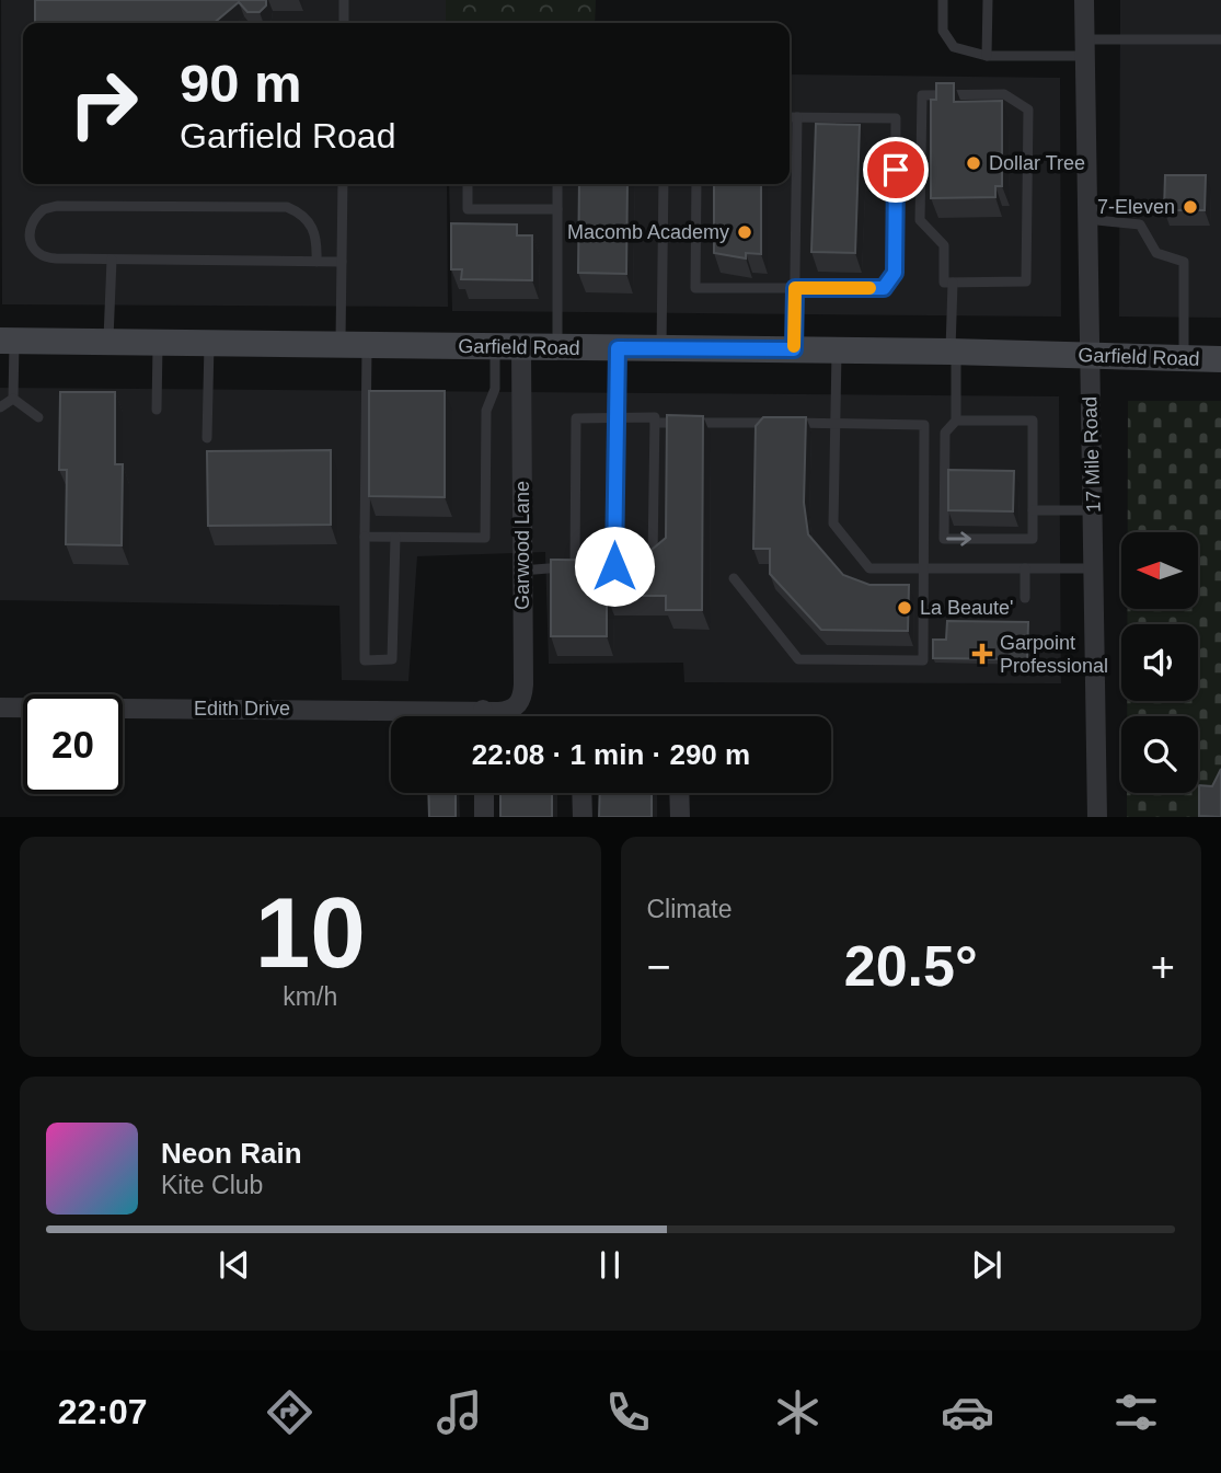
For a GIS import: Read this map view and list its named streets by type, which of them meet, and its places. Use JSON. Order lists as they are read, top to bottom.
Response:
{
  "streets": {
    "main road": ["Garfield Road"],
    "street": ["17 Mile Road", "Garwood Lane", "Edith Drive"]
  },
  "crossings": [
    ["Garfield Road", "17 Mile Road"],
    ["Garfield Road", "Garwood Lane"],
    ["Garwood Lane", "Edith Drive"]
  ],
  "places": {
    "other": [
      "Dollar Tree",
      "7-Eleven",
      "Macomb Academy",
      "La Beaute'"
    ],
    "health": ["Garpoint Professional"]
  },
  "north": "left",
  "page": {
    "turn": ["90 m", "Garfield Road"],
    "limit": "20",
    "trip": "22:08 · 1 min · 290 m",
    "tile": [
      ["10", "km/h"],
      "Climate"
    ],
    "heat": ["−", "20.5°", "+"],
    "song": ["Neon Rain", "Kite Club"],
    "tabs": "22:07"
  }
}
